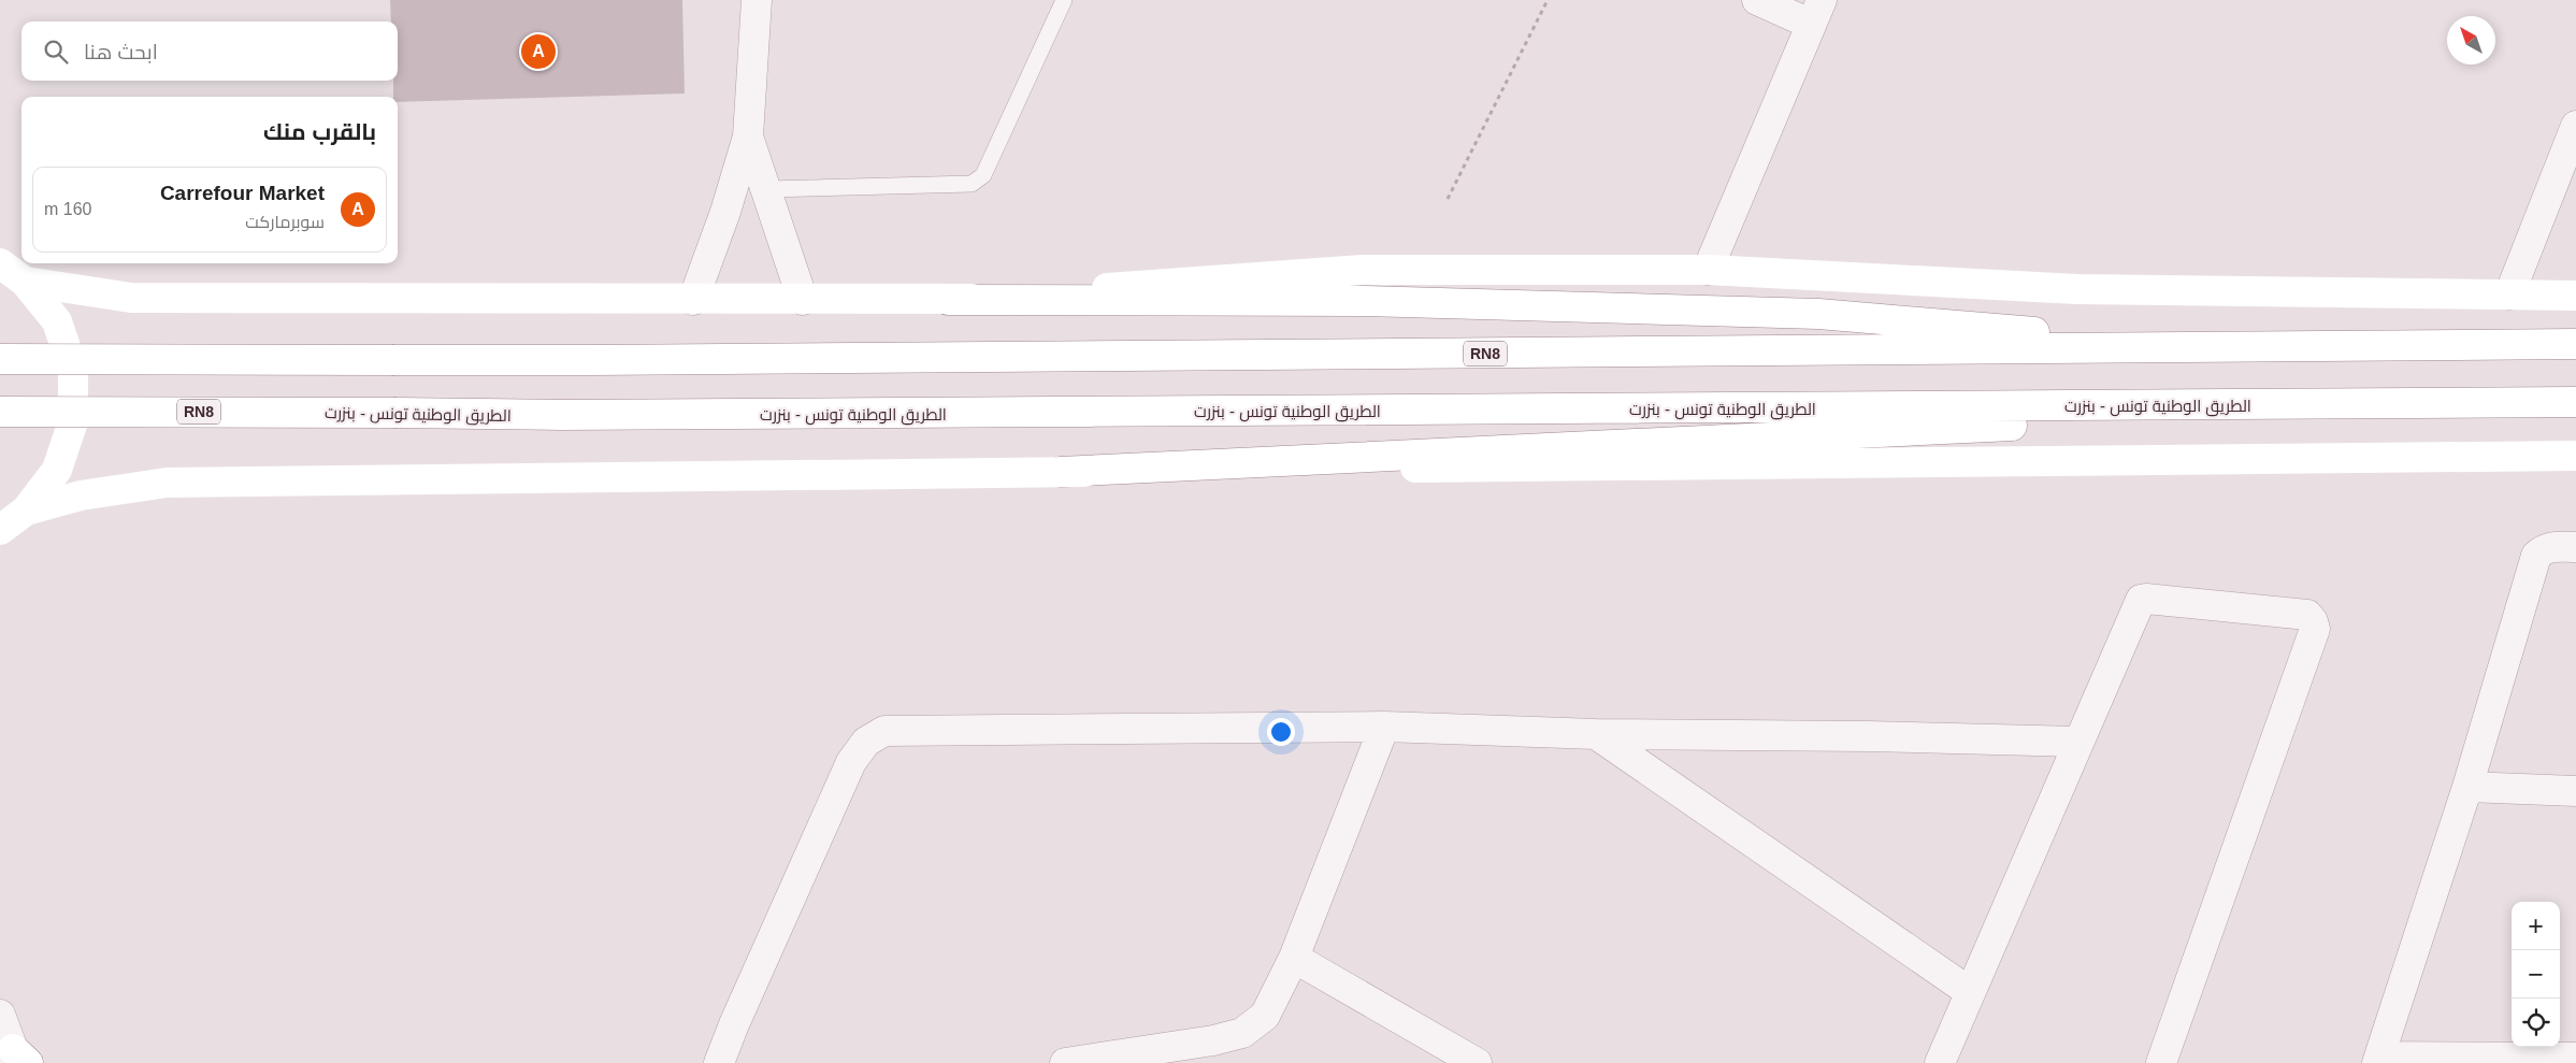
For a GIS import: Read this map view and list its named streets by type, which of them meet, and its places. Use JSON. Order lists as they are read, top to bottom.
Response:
{
  "streets": {
    "main road": ["RN8", "الطريق الوطنية تونس - بنزرت"]
  },
  "north": "top left",
  "page": {
    "search": "ابحث هنا",
    "pins": "A",
    "heading": "بالقرب منك",
    "list": [
      {
        "mark": "A",
        "name": "Carrefour Market",
        "note": "سوبرماركت",
        "value": "160 m"
      }
    ],
    "map_buttons": ["+", "−"]
  }
}
